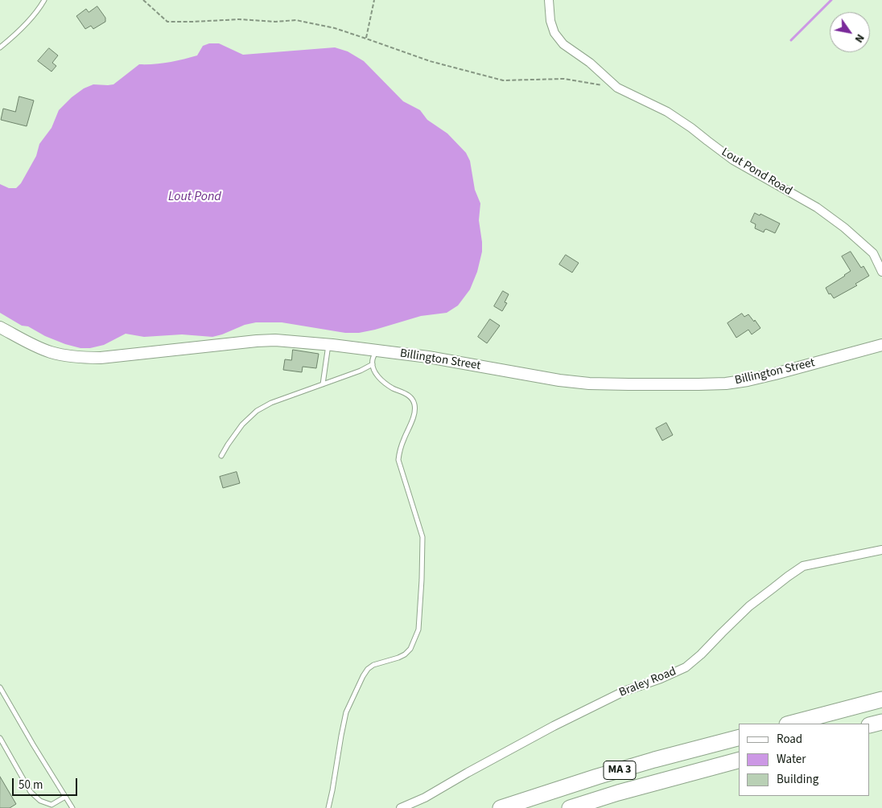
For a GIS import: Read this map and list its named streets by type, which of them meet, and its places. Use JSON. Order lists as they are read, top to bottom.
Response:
{
  "streets": {
    "highway": ["MA 3"],
    "street": ["Lout Pond Road", "Billington Street", "Braley Road"]
  },
  "water": ["Lout Pond"],
  "legend": ["Road", "Water", "Building"],
  "scale_bar": "50 m",
  "north": "bottom right"
}
